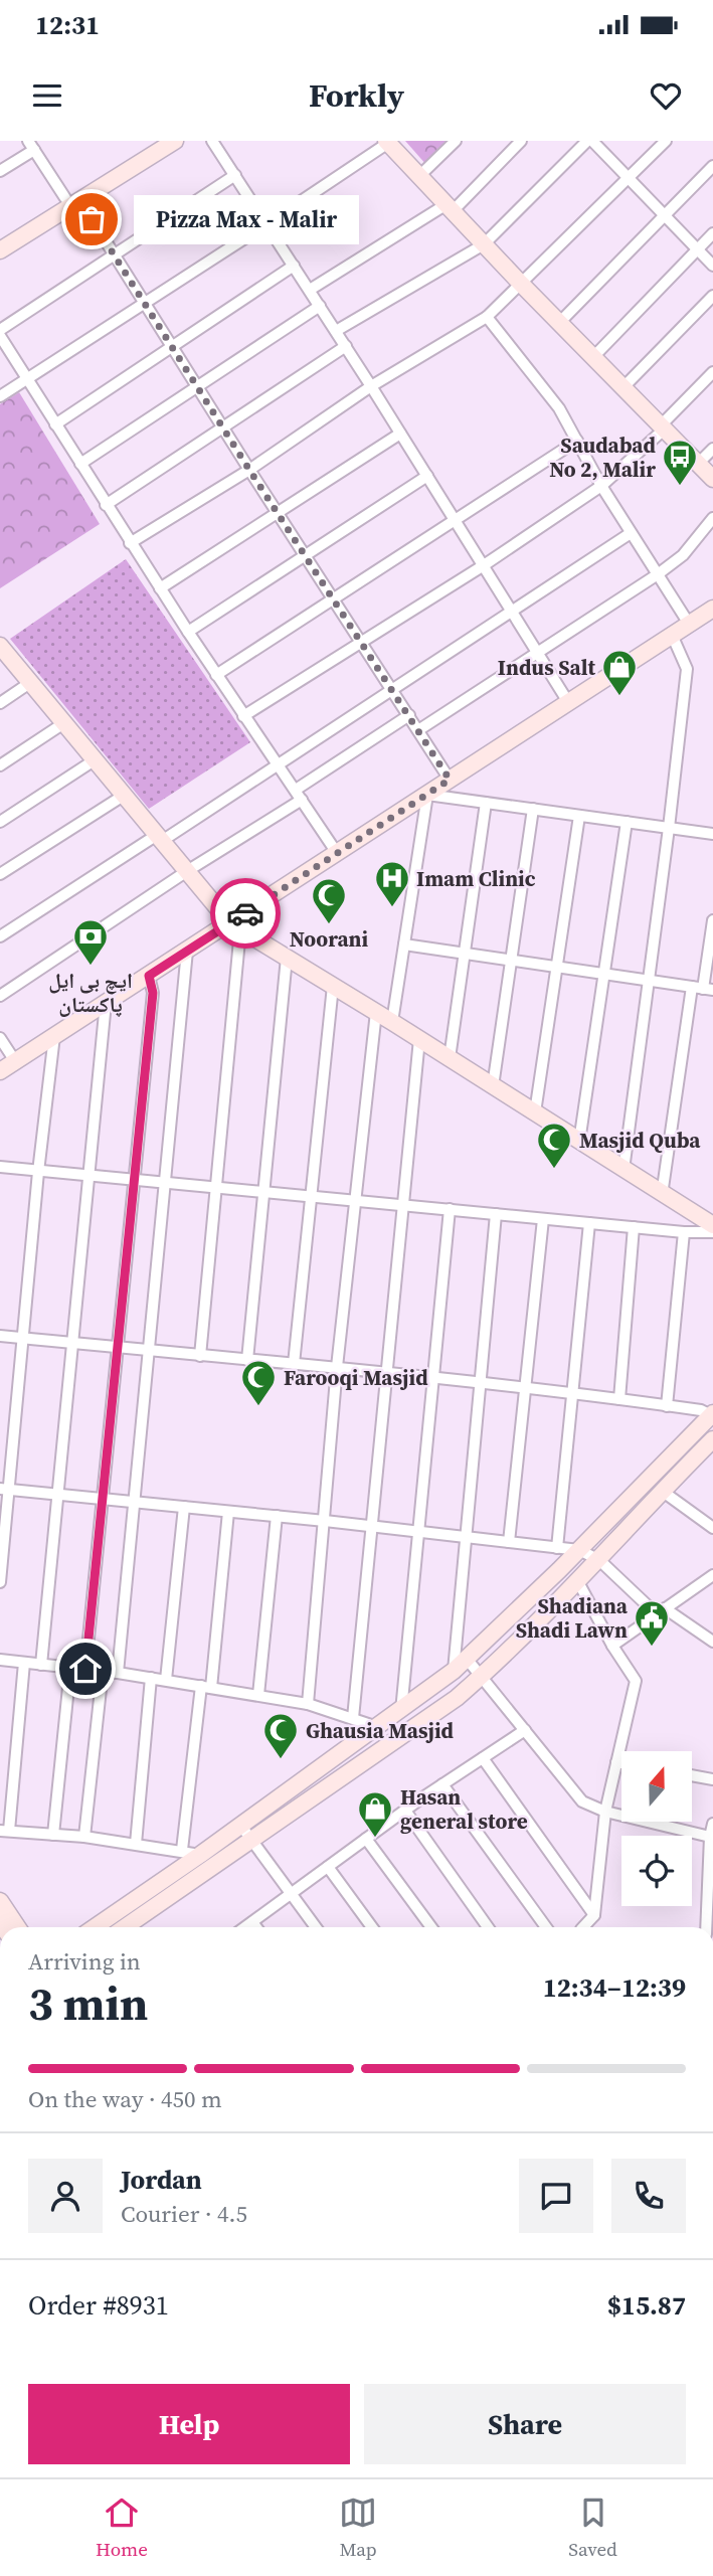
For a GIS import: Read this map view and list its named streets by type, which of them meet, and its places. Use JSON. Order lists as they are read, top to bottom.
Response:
{
  "places": {
    "other": ["Pizza Max - Malir"],
    "bus stop": ["Saudabad No 2, Malir"],
    "shop": ["Indus Salt", "Hasan general store"],
    "hospital": ["Imam Clinic"],
    "mosque": [
      "Noorani",
      "Masjid Quba",
      "Farooqi Masjid",
      "Ghausia Masjid"
    ],
    "bank": ["ایچ بی ایل پاکستان"],
    "public building": ["Shadiana Shadi Lawn"]
  },
  "north": "top",
  "page": {
    "status": "12:31",
    "header": "Forkly",
    "bubble": "Pizza Max - Malir",
    "heading": ["3 min", "Arriving in", "12:34–12:39"],
    "panel": [
      "Jordan",
      "Courier · 4.5",
      "Order #8931",
      "$15.87"
    ],
    "bar": "On the way · 450 m",
    "buttons": ["Help", "Share"],
    "tabs": ["Home", "Map", "Saved"]
  }
}
